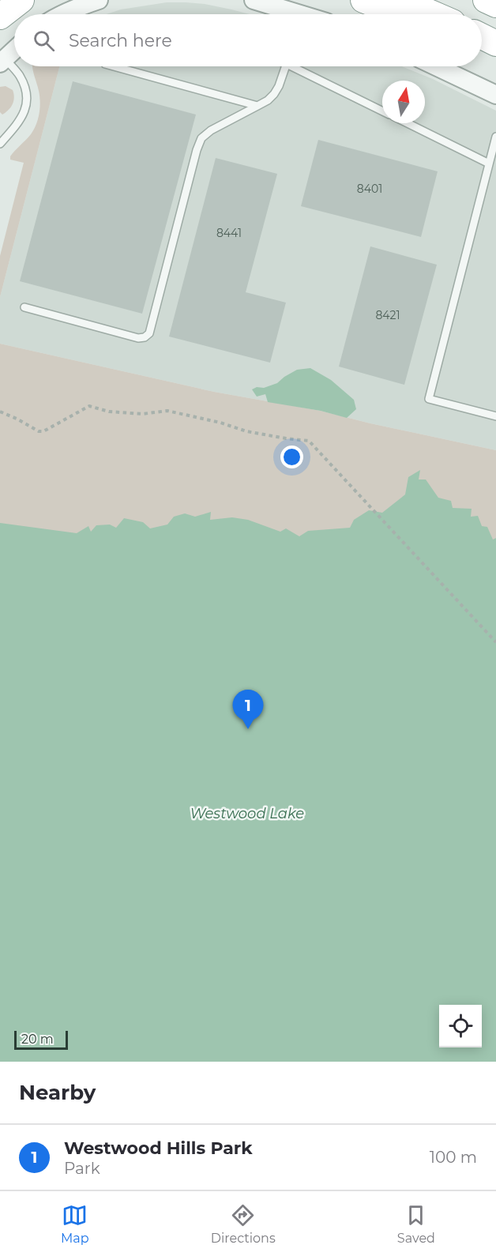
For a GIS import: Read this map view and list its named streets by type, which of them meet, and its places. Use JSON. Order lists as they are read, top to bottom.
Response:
{
  "water": ["Westwood Lake"],
  "house_numbers": ["8401", "8441", "8421"],
  "scale_bar": "20 m",
  "north": "top",
  "page": {
    "search": "Search here",
    "pins": "1",
    "scale": "20 m",
    "heading": "Nearby",
    "list": [
      {
        "mark": "1",
        "name": "Westwood Hills Park",
        "note": "Park",
        "value": "100 m"
      }
    ],
    "nav": ["Map", "Directions", "Saved"]
  }
}
